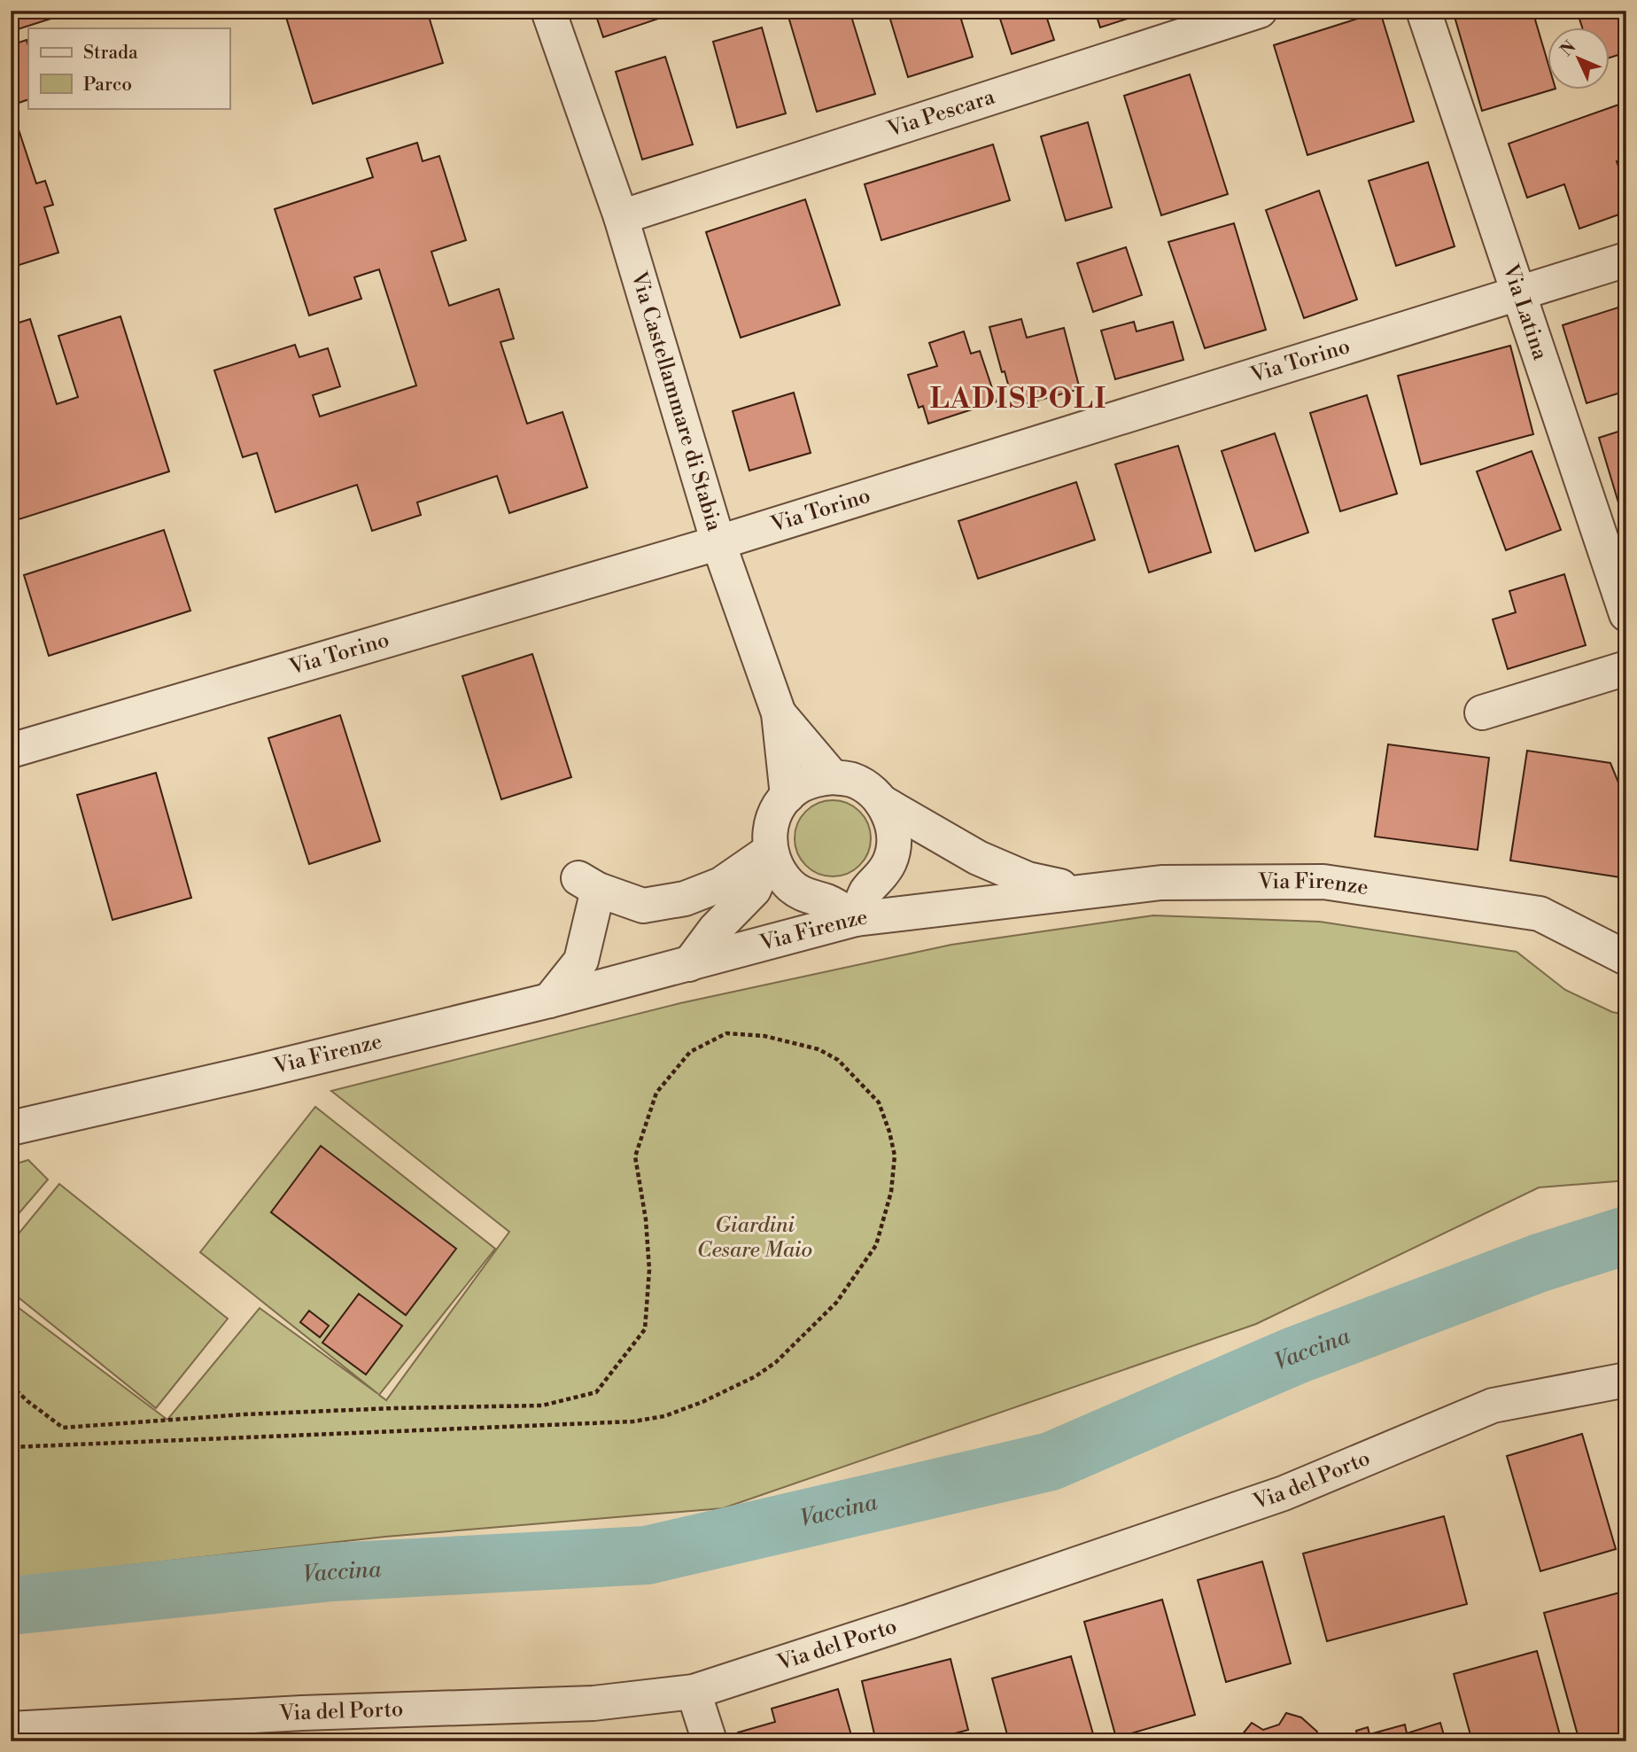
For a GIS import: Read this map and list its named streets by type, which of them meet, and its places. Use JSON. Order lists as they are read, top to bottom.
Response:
{
  "streets": {
    "street": [
      "Via Pescara",
      "Via Latina",
      "Via Torino",
      "Via Castellammare di Stabia",
      "Via Firenze",
      "Via del Porto"
    ]
  },
  "crossings": [
    ["Via Pescara", "Via Castellammare di Stabia"],
    ["Via Latina", "Via Torino"],
    ["Via Torino", "Via Castellammare di Stabia"],
    ["Via Castellammare di Stabia", "Via Firenze"]
  ],
  "districts": ["LADISPOLI"],
  "water": ["Vaccina"],
  "parks": ["Giardini Cesare Maio"],
  "legend": ["Strada", "Parco"],
  "north": "top left"
}
